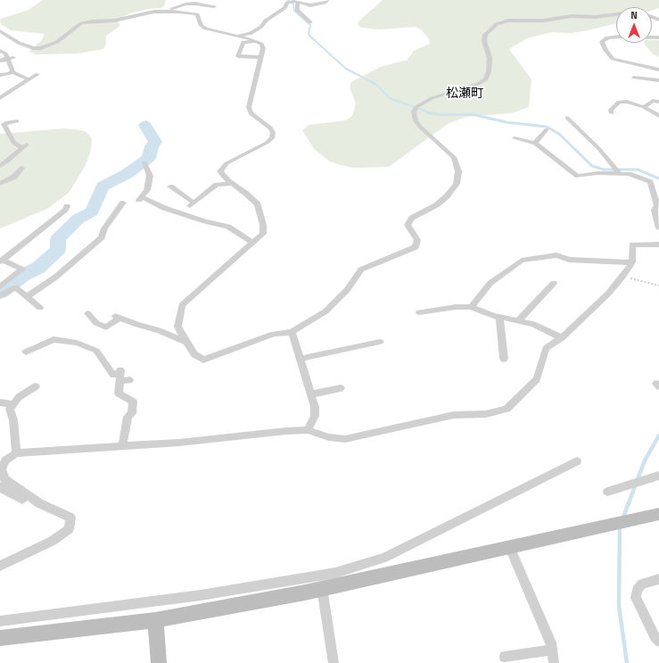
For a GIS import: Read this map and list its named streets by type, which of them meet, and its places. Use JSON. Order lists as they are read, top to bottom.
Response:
{
  "districts": ["松瀬町"],
  "north": "top"
}
